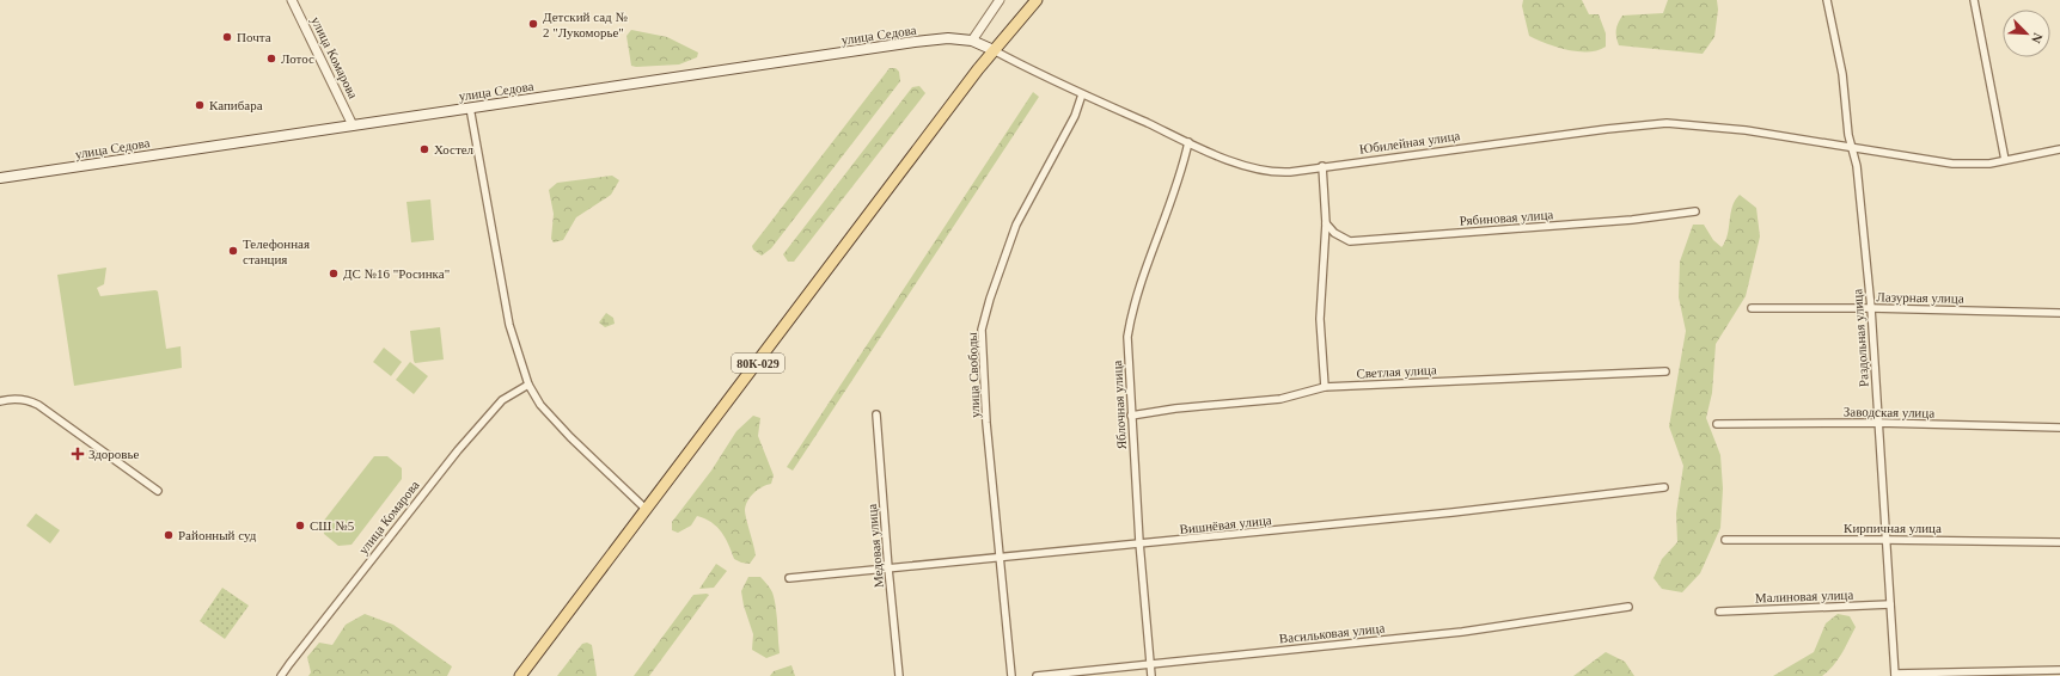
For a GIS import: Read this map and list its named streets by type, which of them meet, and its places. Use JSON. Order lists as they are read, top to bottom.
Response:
{
  "streets": {
    "main road": ["улица Седова", "80К-029"],
    "street": [
      "улица Комарова",
      "Юбилейная улица",
      "Рябиновая улица",
      "Лазурная улица",
      "Раздольная улица",
      "Светлая улица",
      "улица Свободы",
      "Яблочная улица",
      "Заводская улица",
      "Вишнёвая улица",
      "Кирпичная улица",
      "Медовая улица",
      "Малиновая улица",
      "Васильковая улица"
    ]
  },
  "crossings": [
    ["улица Седова", "улица Комарова"],
    ["улица Седова", "Юбилейная улица"],
    ["улица Седова", "80К-029"],
    ["Юбилейная улица", "Раздольная улица"],
    ["Юбилейная улица", "80К-029"],
    ["Юбилейная улица", "улица Свободы"],
    ["Юбилейная улица", "Яблочная улица"],
    ["Лазурная улица", "Раздольная улица"],
    ["Раздольная улица", "Заводская улица"],
    ["Раздольная улица", "Кирпичная улица"],
    ["Раздольная улица", "Малиновая улица"],
    ["Светлая улица", "Яблочная улица"],
    ["улица Свободы", "Вишнёвая улица"],
    ["Яблочная улица", "Вишнёвая улица"],
    ["Яблочная улица", "Васильковая улица"],
    ["Вишнёвая улица", "Медовая улица"]
  ],
  "places": {
    "other": [
      "Детский сад № 2 \"Лукоморье\"",
      "Почта",
      "Лотос",
      "Капибара",
      "Хостел",
      "Телефонная станция",
      "ДС №16 \"Росинка\"",
      "СШ №5",
      "Районный суд"
    ],
    "health": ["Здоровье"]
  },
  "north": "bottom right"
}
